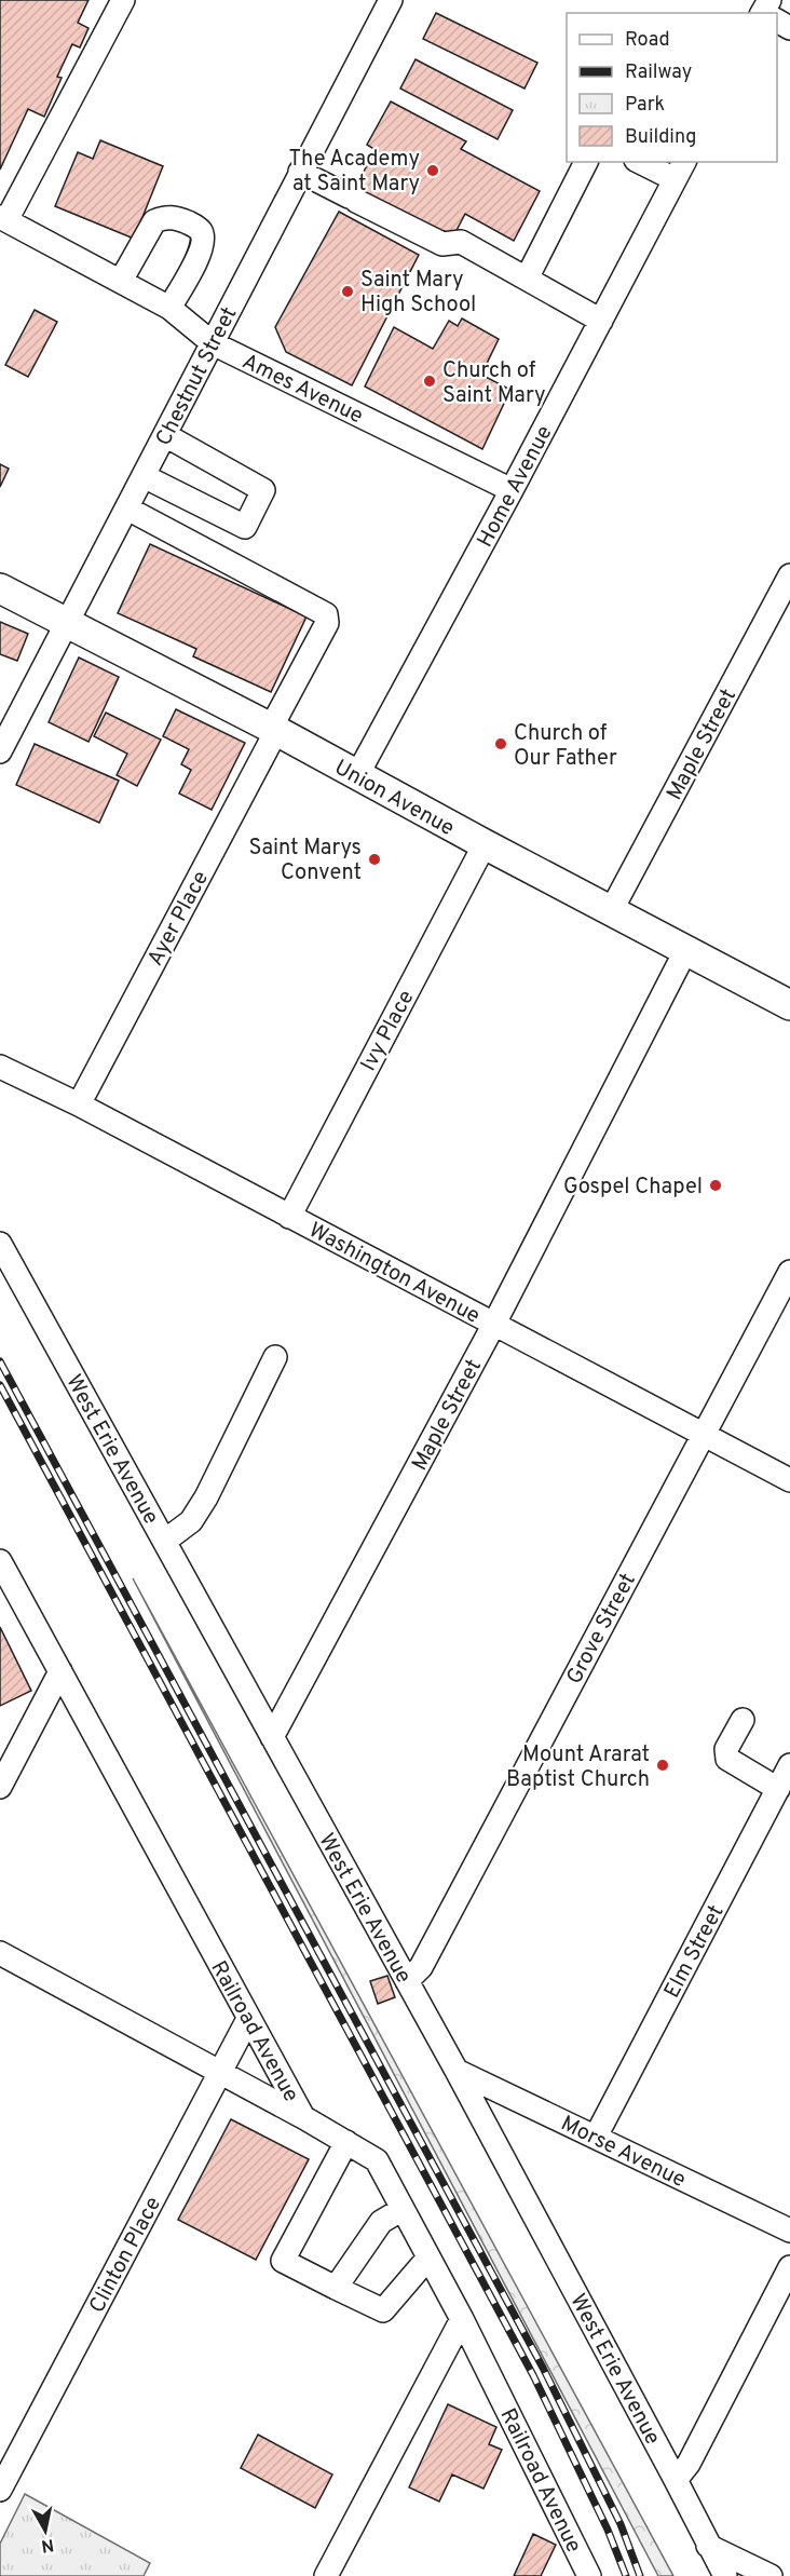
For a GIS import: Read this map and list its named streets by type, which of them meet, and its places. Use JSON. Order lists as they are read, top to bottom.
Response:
{
  "streets": {
    "main road": ["Union Avenue"],
    "street": [
      "Chestnut Street",
      "Ames Avenue",
      "Home Avenue",
      "Maple Street",
      "Ayer Place",
      "Ivy Place",
      "Washington Avenue",
      "West Erie Avenue",
      "Grove Street",
      "Elm Street",
      "Railroad Avenue",
      "Morse Avenue",
      "Clinton Place"
    ]
  },
  "crossings": [
    ["Chestnut Street", "Ames Avenue"],
    ["Chestnut Street", "Union Avenue"],
    ["Chestnut Street", "Ayer Place"],
    ["Ames Avenue", "Home Avenue"],
    ["Home Avenue", "Union Avenue"],
    ["Maple Street", "Union Avenue"],
    ["Maple Street", "Washington Avenue"],
    ["Maple Street", "West Erie Avenue"],
    ["Union Avenue", "Ayer Place"],
    ["Union Avenue", "Ivy Place"],
    ["Ayer Place", "Washington Avenue"],
    ["Ivy Place", "Washington Avenue"],
    ["Washington Avenue", "Grove Street"],
    ["West Erie Avenue", "Grove Street"],
    ["West Erie Avenue", "Morse Avenue"],
    ["Elm Street", "Morse Avenue"],
    ["Railroad Avenue", "Clinton Place"]
  ],
  "places": [
    "The Academy at Saint Mary",
    "Saint Mary High School",
    "Church of Saint Mary",
    "Church of Our Father",
    "Saint Marys Convent",
    "Gospel Chapel",
    "Mount Ararat Baptist Church"
  ],
  "legend": [
    "Road",
    "Railway",
    "Park",
    "Building"
  ],
  "north": "bottom"
}
